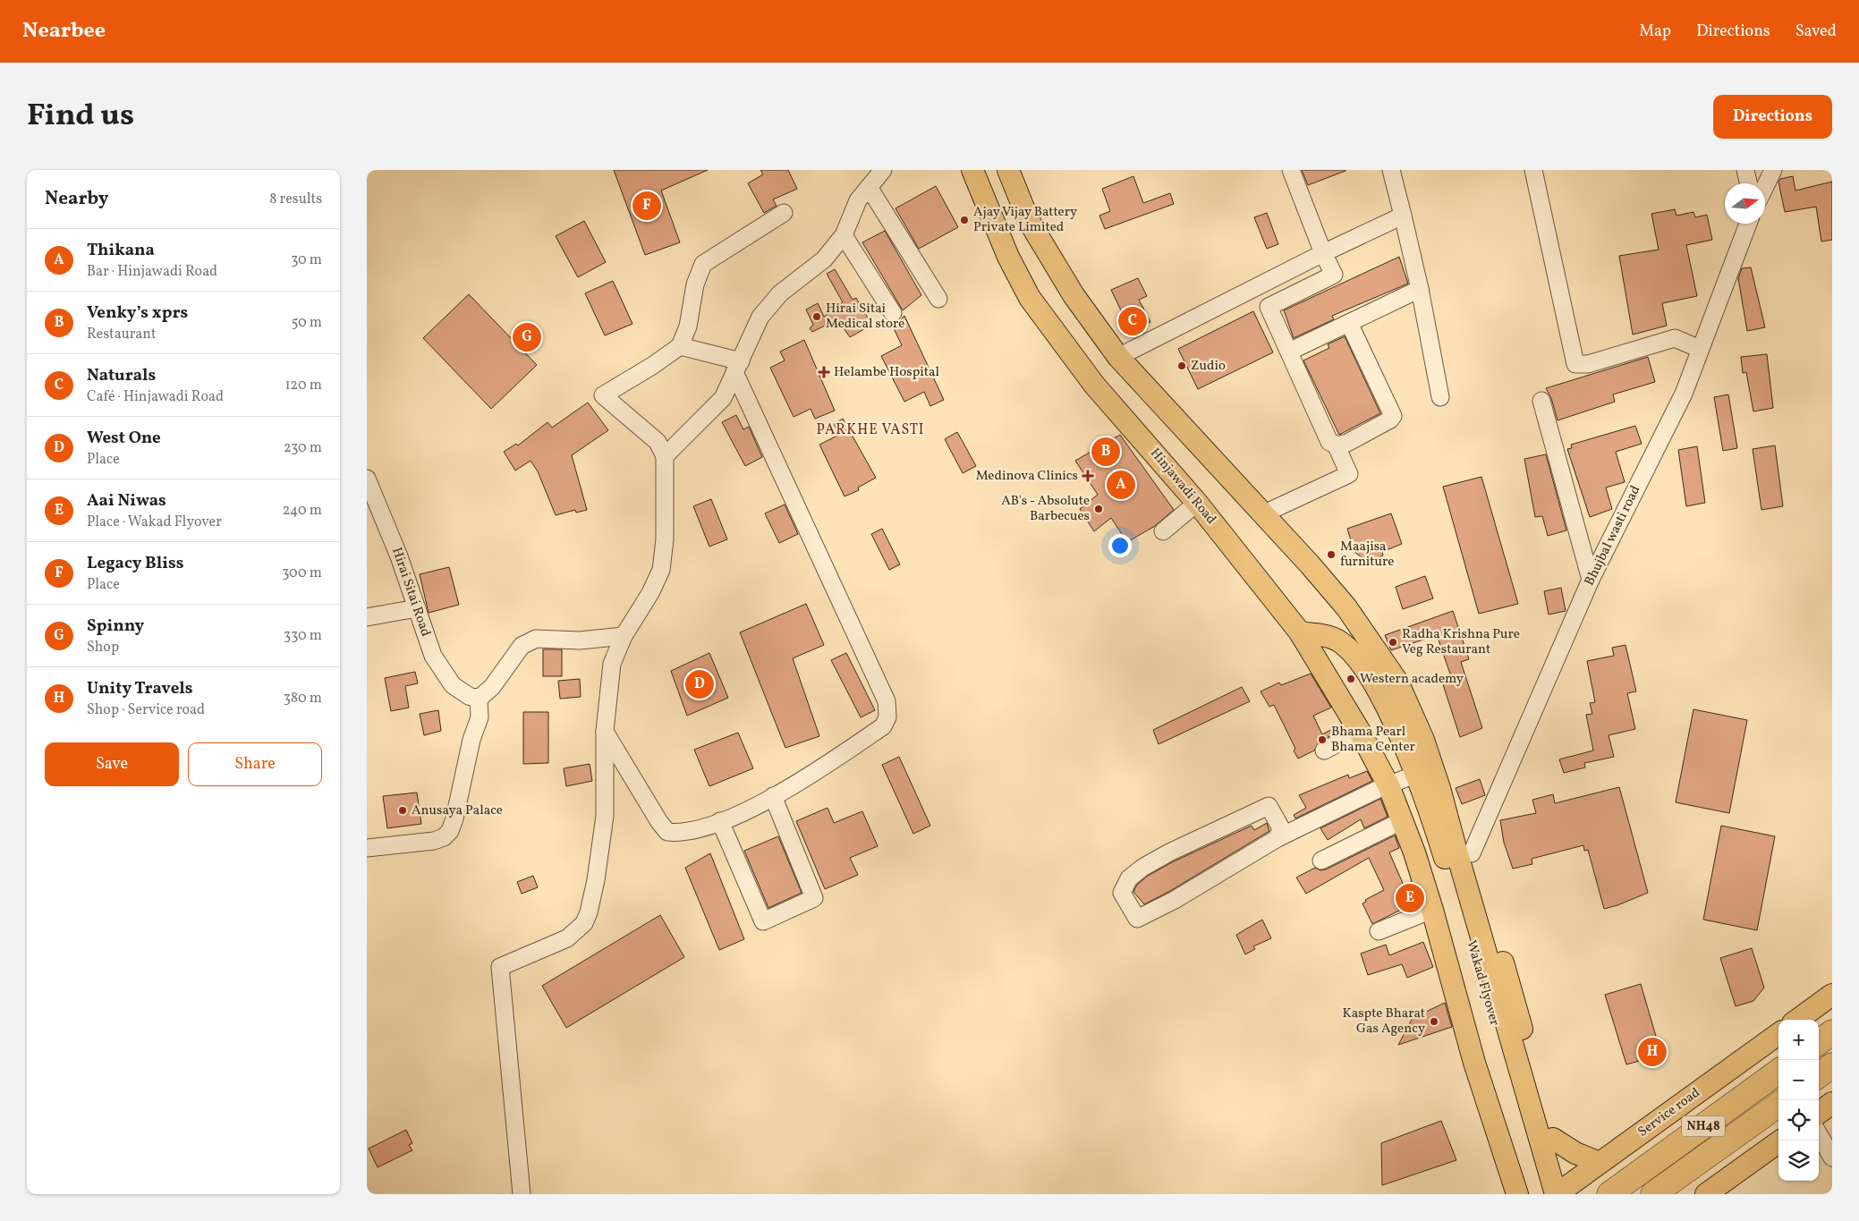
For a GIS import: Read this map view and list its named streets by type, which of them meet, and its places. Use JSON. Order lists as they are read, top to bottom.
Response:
{
  "streets": {
    "highway": ["NH48"],
    "main road": ["Hinjawadi Road", "Wakad Flyover", "Service road"],
    "street": ["Bhujbal wasti road", "Hirai Sitai Road"]
  },
  "crossings": [
    ["Bhujbal wasti road", "Wakad Flyover"],
    ["Wakad Flyover", "Service road"]
  ],
  "districts": ["PARKHE VASTI"],
  "places": {
    "other": [
      "Ajay Vijay Battery Private Limited",
      "Hirai Sitai Medical store",
      "Zudio",
      "AB's - Absolute Barbecues",
      "Maajisa furniture",
      "Radha Krishna Pure Veg Restaurant",
      "Western academy",
      "Bhama Pearl Bhama Center",
      "Anusaya Palace",
      "Kaspte Bharat Gas Agency"
    ],
    "health": ["Helambe Hospital", "Medinova Clinics"]
  },
  "north": "right",
  "page": {
    "header": "Nearbee",
    "nav": ["Map", "Directions", "Saved"],
    "title": "Find us",
    "buttons": [
      "Directions",
      ["Save", "Share"]
    ],
    "heading": ["Nearby", "8 results"],
    "pins": [
      "F",
      "C",
      "G",
      "B",
      "A",
      "D",
      "E",
      "H"
    ],
    "list": [
      {
        "mark": "A",
        "name": "Thikana",
        "note": "Bar · Hinjawadi Road",
        "value": "30 m"
      },
      {
        "mark": "B",
        "name": "Venky’s xprs",
        "note": "Restaurant",
        "value": "50 m"
      },
      {
        "mark": "C",
        "name": "Naturals",
        "note": "Café · Hinjawadi Road",
        "value": "120 m"
      },
      {
        "mark": "D",
        "name": "West One",
        "note": "Place",
        "value": "230 m"
      },
      {
        "mark": "E",
        "name": "Aai Niwas",
        "note": "Place · Wakad Flyover",
        "value": "240 m"
      },
      {
        "mark": "F",
        "name": "Legacy Bliss",
        "note": "Place",
        "value": "300 m"
      },
      {
        "mark": "G",
        "name": "Spinny",
        "note": "Shop",
        "value": "330 m"
      },
      {
        "mark": "H",
        "name": "Unity Travels",
        "note": "Shop · Service road",
        "value": "380 m"
      }
    ],
    "map_buttons": ["+", "−"]
  }
}
